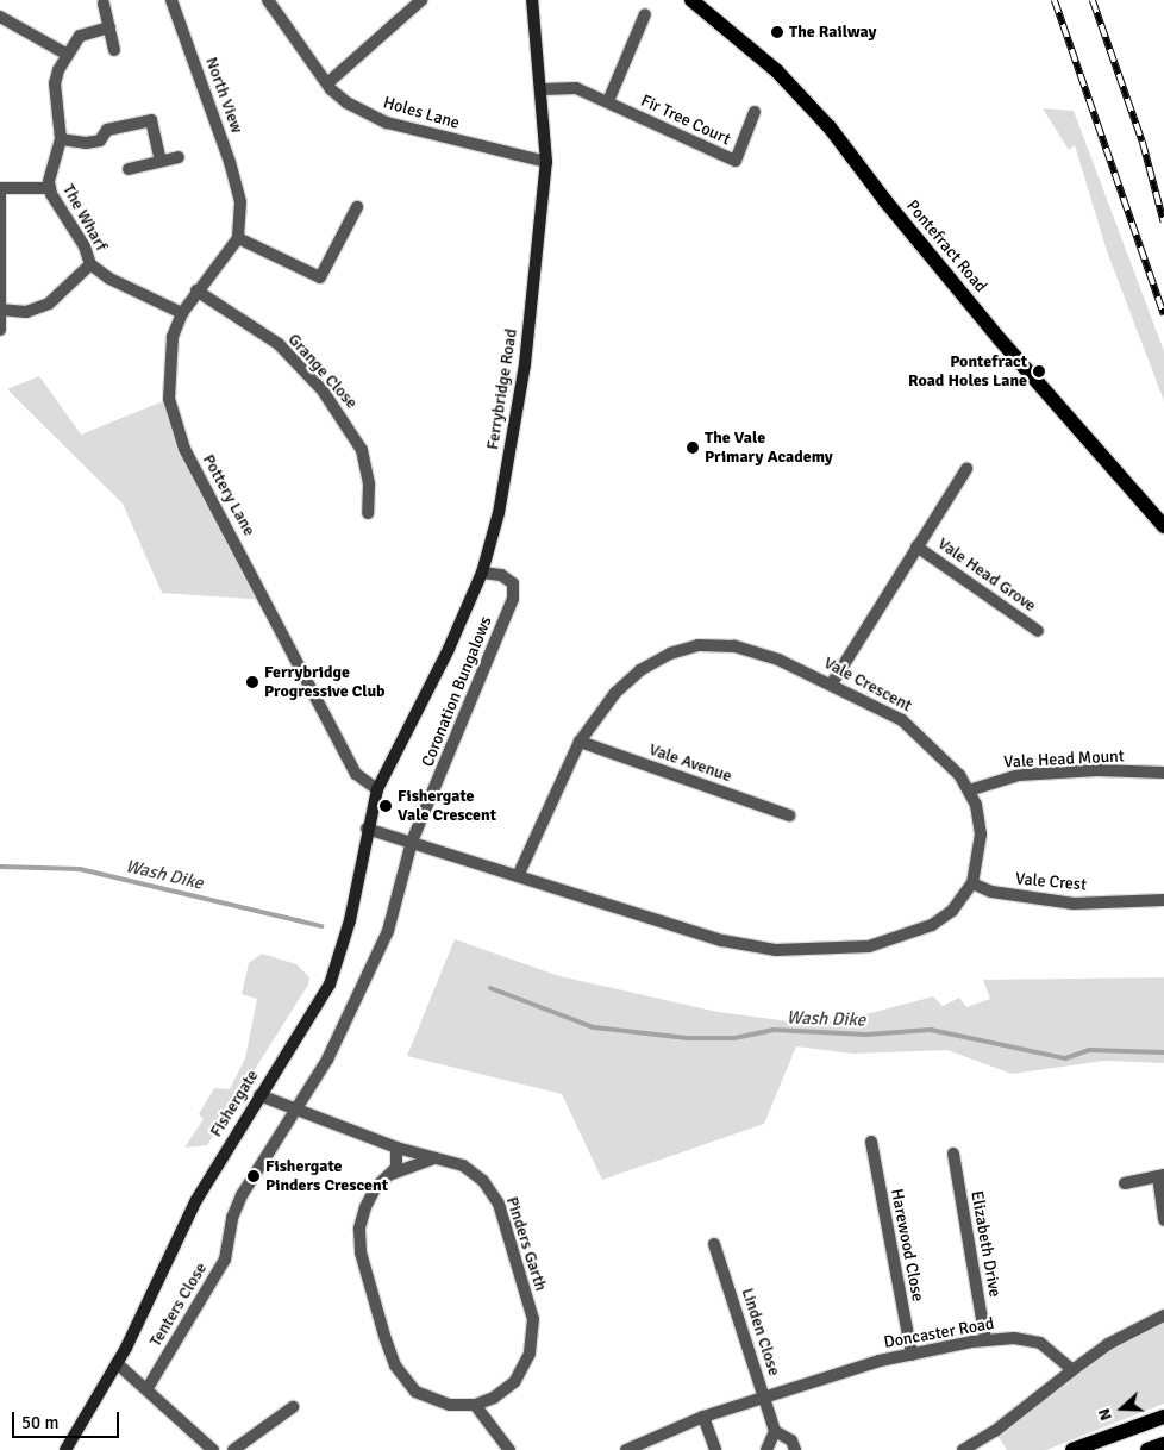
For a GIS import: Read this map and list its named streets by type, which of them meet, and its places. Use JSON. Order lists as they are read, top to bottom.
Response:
{
  "streets": {
    "main road": ["Pontefract Road", "Ferrybridge Road", "Fishergate"],
    "street": [
      "North View",
      "Holes Lane",
      "Fir Tree Court",
      "The Wharf",
      "Grange Close",
      "Pottery Lane",
      "Vale Head Grove",
      "Vale Crescent",
      "Coronation Bungalows",
      "Vale Head Mount",
      "Vale Avenue",
      "Vale Crest",
      "Pinders Garth",
      "Elizabeth Drive",
      "Harewood Close",
      "Tenters Close",
      "Linden Close",
      "Doncaster Road"
    ]
  },
  "crossings": [
    ["North View", "Pottery Lane"],
    ["Holes Lane", "Ferrybridge Road"],
    ["Fir Tree Court", "Ferrybridge Road"],
    ["The Wharf", "Pottery Lane"],
    ["Grange Close", "Pottery Lane"],
    ["Ferrybridge Road", "Coronation Bungalows"],
    ["Ferrybridge Road", "Fishergate"],
    ["Pottery Lane", "Fishergate"],
    ["Vale Head Grove", "Vale Crescent"],
    ["Vale Crescent", "Coronation Bungalows"],
    ["Vale Crescent", "Vale Head Mount"],
    ["Vale Crescent", "Vale Avenue"],
    ["Vale Crescent", "Vale Crest"],
    ["Vale Crescent", "Fishergate"],
    ["Fishergate", "Pinders Garth"],
    ["Pinders Garth", "Tenters Close"],
    ["Elizabeth Drive", "Doncaster Road"],
    ["Harewood Close", "Doncaster Road"],
    ["Linden Close", "Doncaster Road"]
  ],
  "water": ["Wash Dike"],
  "places": [
    "The Railway",
    "Pontefract Road Holes Lane",
    "The Vale Primary Academy",
    "Ferrybridge Progressive Club",
    "Fishergate Vale Crescent",
    "Fishergate Pinders Crescent"
  ],
  "scale_bar": "50 m",
  "north": "left"
}
